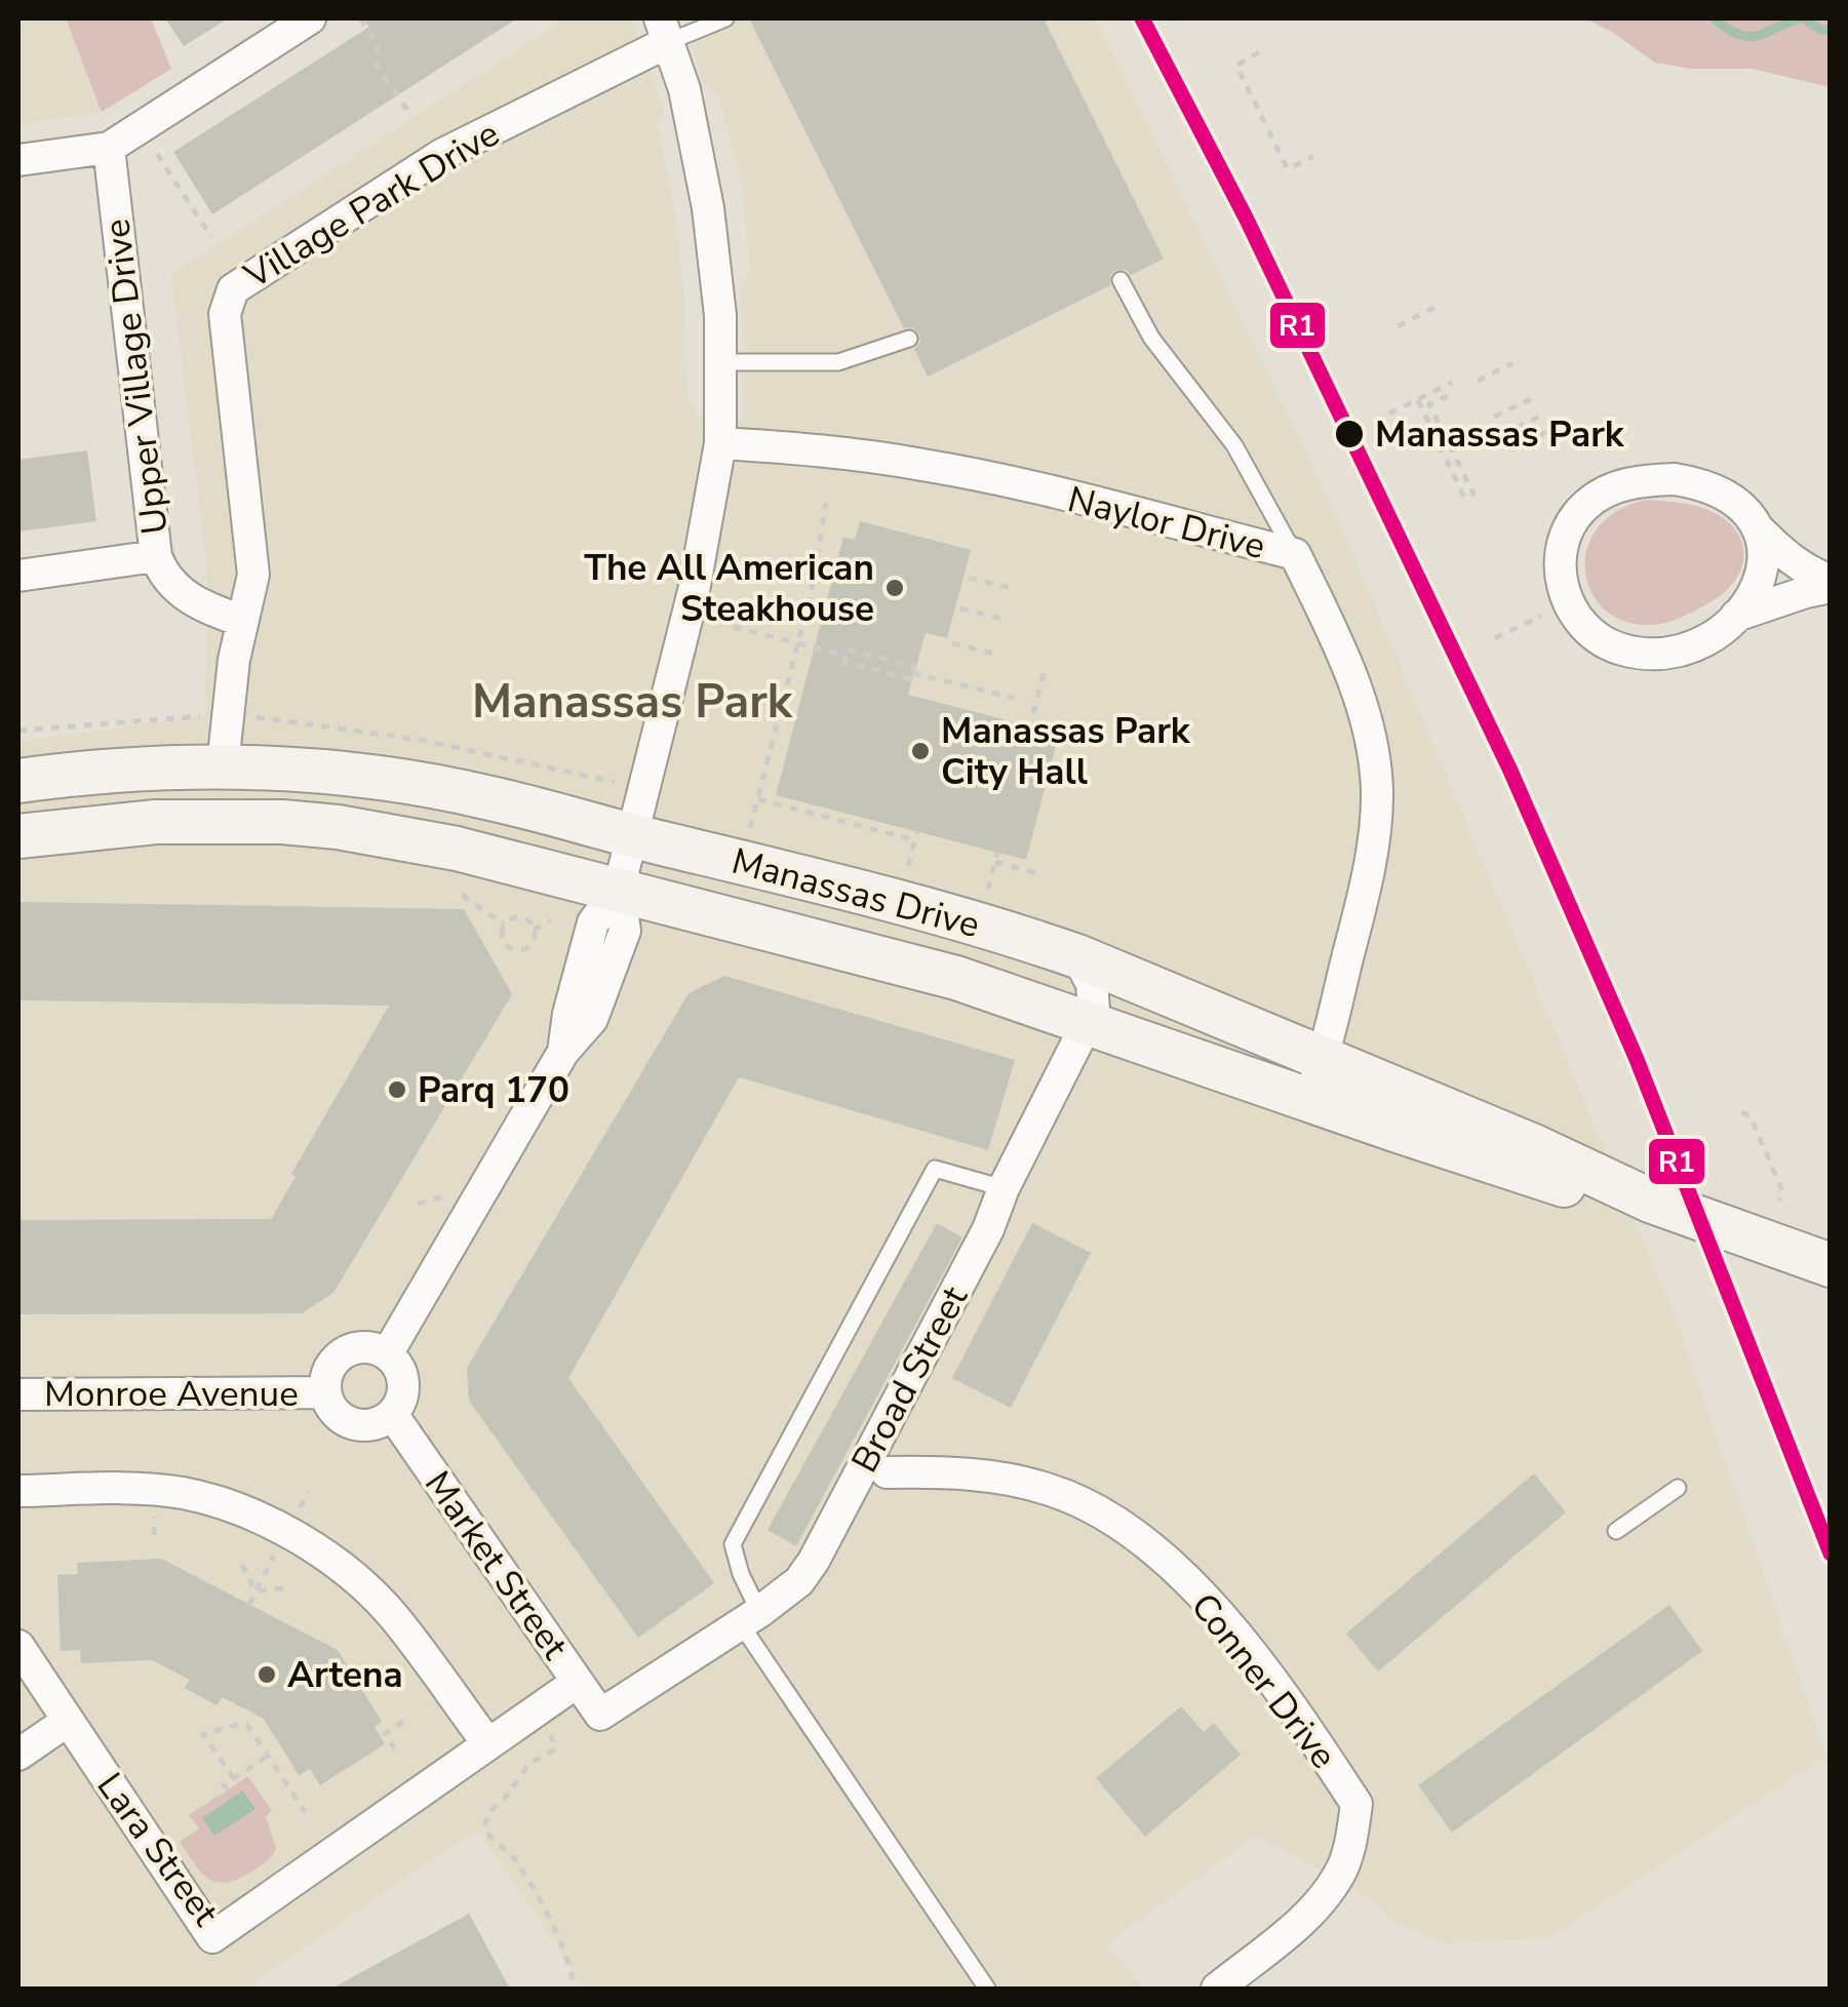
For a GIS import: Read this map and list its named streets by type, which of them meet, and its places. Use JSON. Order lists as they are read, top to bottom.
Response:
{
  "streets": {
    "main road": ["Manassas Drive"],
    "street": [
      "Village Park Drive",
      "Upper Village Drive",
      "Naylor Drive",
      "Broad Street",
      "Monroe Avenue",
      "Market Street",
      "Conner Drive",
      "Lara Street"
    ]
  },
  "crossings": [
    ["Village Park Drive", "Upper Village Drive"],
    ["Village Park Drive", "Manassas Drive"],
    ["Naylor Drive", "Manassas Drive"],
    ["Manassas Drive", "Broad Street"],
    ["Broad Street", "Market Street"],
    ["Monroe Avenue", "Market Street"],
    ["Market Street", "Lara Street"]
  ],
  "districts": ["Manassas Park"],
  "places": [
    "Manassas Park",
    "The All American Steakhouse",
    "Manassas Park City Hall",
    "Parq 170",
    "Artena"
  ],
  "lines": ["transit line R1"]
}
